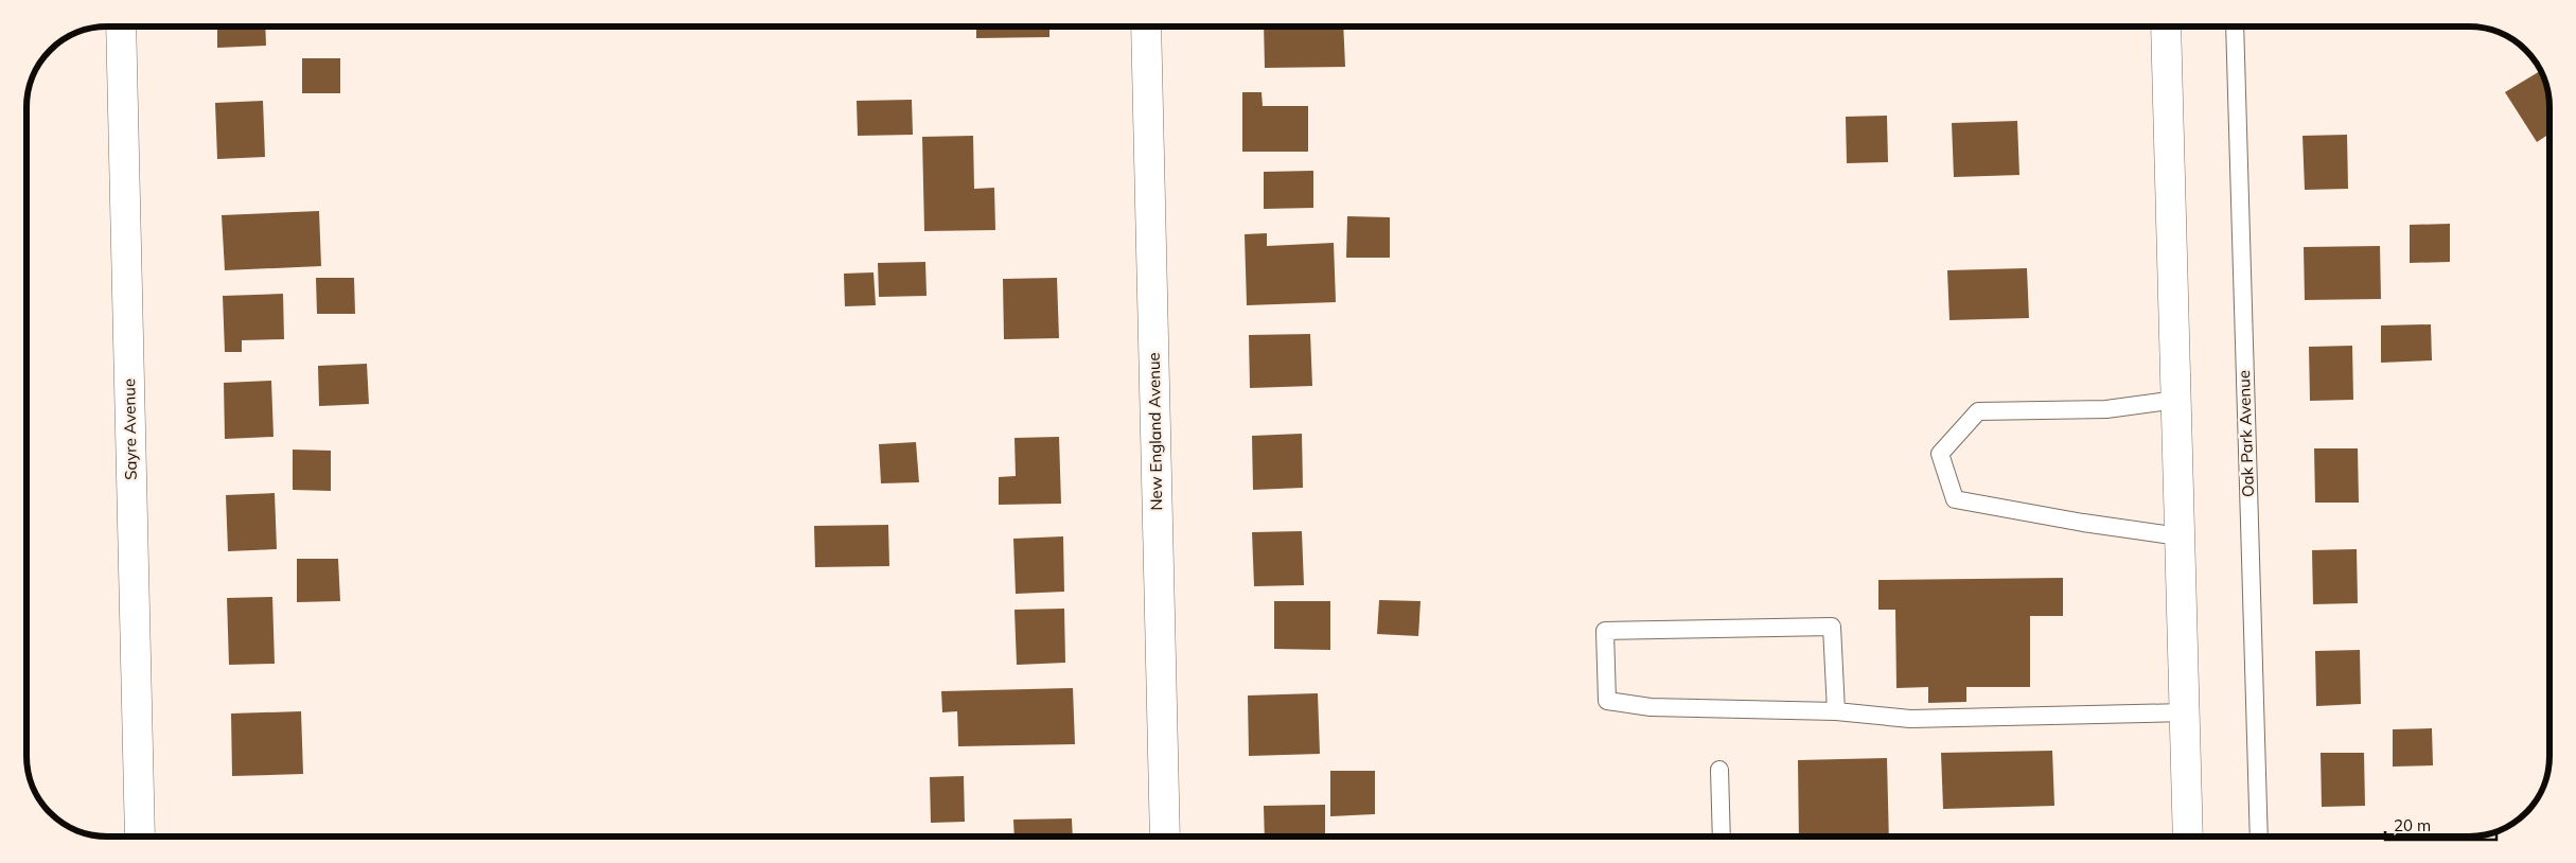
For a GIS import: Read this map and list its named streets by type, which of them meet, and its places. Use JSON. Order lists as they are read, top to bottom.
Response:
{
  "streets": {
    "street": ["Sayre Avenue", "New England Avenue"],
    "lane": ["Oak Park Avenue"]
  },
  "scale_bar": "20 m"
}
